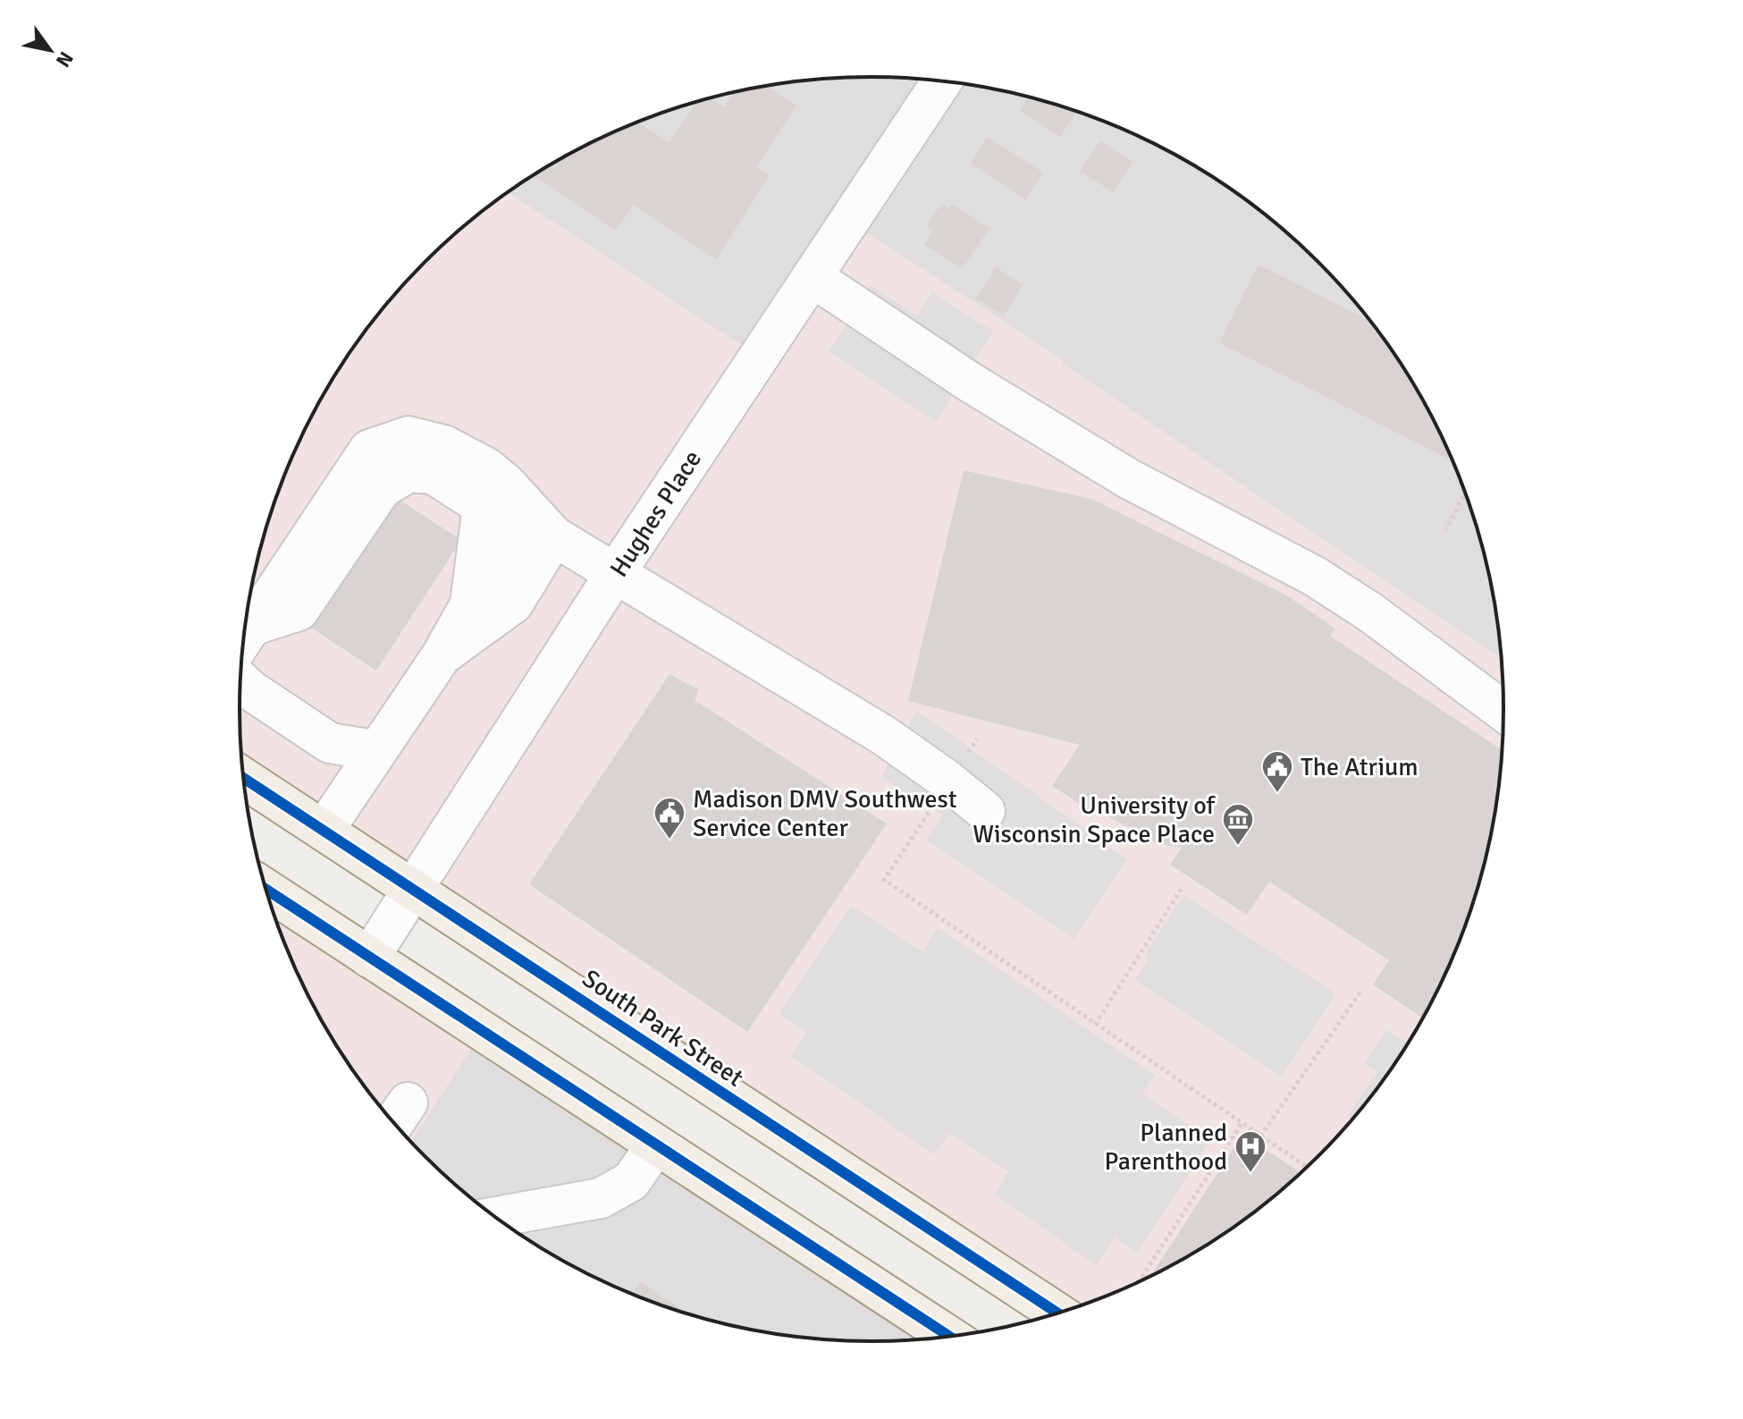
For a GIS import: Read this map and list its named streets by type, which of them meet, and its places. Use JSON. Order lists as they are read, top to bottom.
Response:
{
  "streets": {
    "main road": ["South Park Street"],
    "street": ["Hughes Place"]
  },
  "crossings": [
    ["Hughes Place", "South Park Street"]
  ],
  "places": {
    "public building": ["The Atrium", "Madison DMV Southwest Service Center"],
    "museum": ["University of Wisconsin Space Place"],
    "hospital": ["Planned Parenthood"]
  },
  "north": "bottom right"
}
